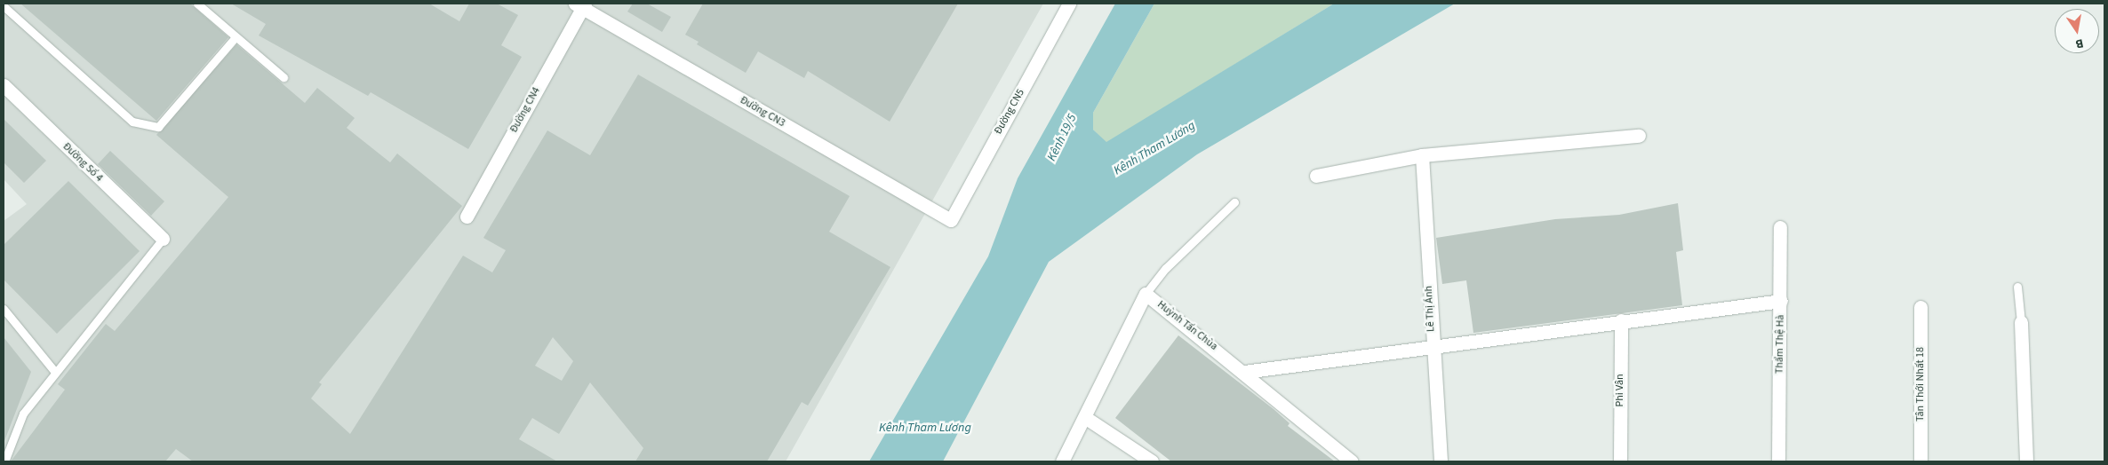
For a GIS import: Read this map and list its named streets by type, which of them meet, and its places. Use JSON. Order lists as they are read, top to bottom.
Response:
{
  "streets": {
    "street": [
      "Đường CN4",
      "Đường CN3",
      "Đường CN5",
      "Đường Số 4",
      "Lê Thị Ánh",
      "Huỳnh Tấn Chùa",
      "Thẩm Thệ Hà",
      "Tân Thới Nhất 18",
      "Phi Vân"
    ]
  },
  "crossings": [
    ["Đường CN4", "Đường CN3"],
    ["Đường CN3", "Đường CN5"]
  ],
  "water": ["Kênh 19/5", "Kênh Tham Lương"],
  "north": "bottom"
}
